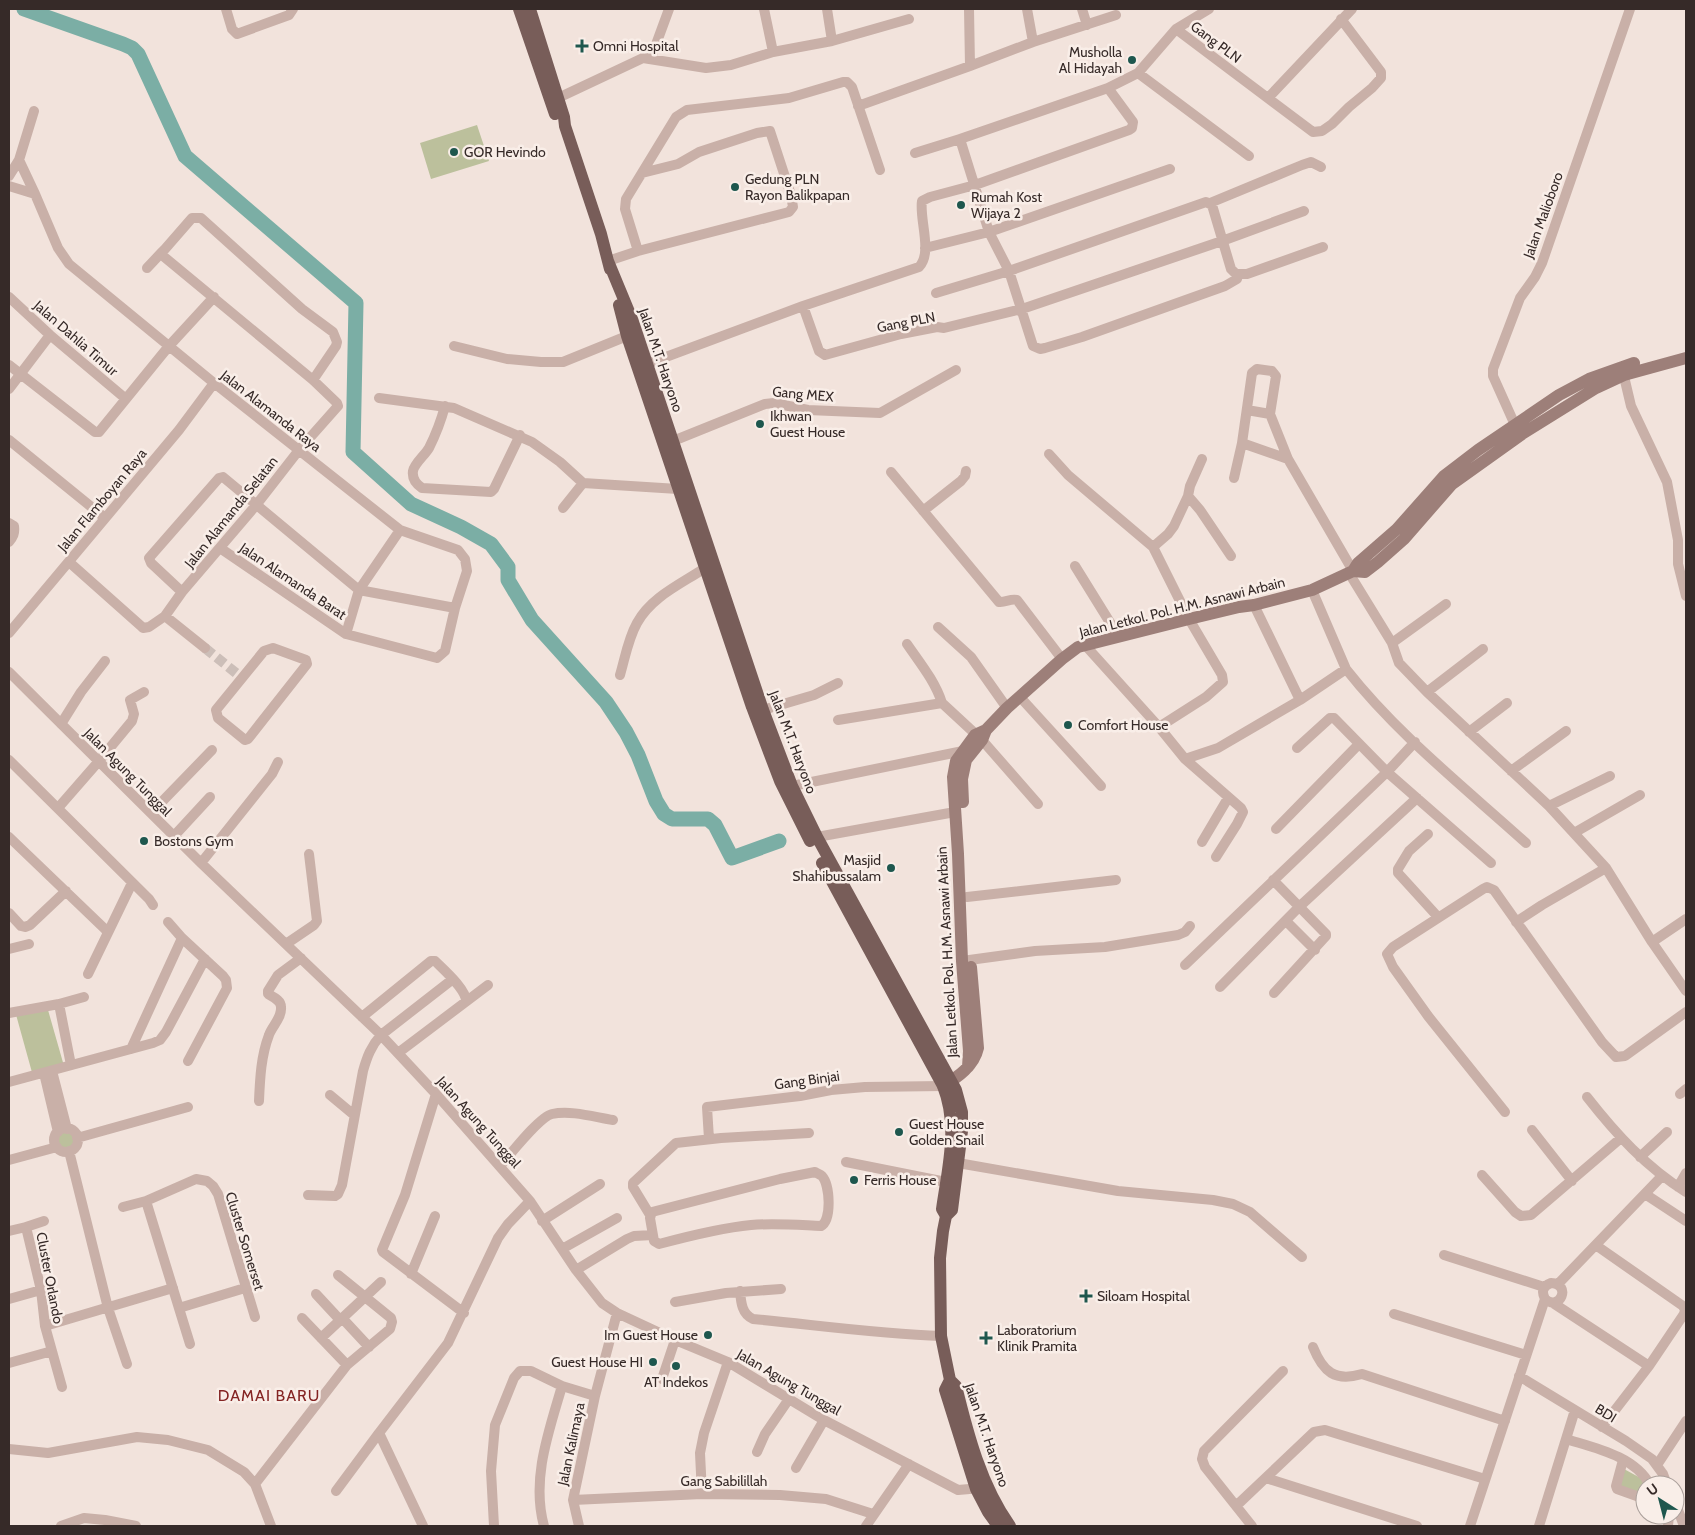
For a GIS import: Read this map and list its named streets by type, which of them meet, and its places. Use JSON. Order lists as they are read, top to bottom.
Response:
{
  "streets": {
    "main road": ["Jalan M.T. Haryono"],
    "street": [
      "Gang PLN",
      "Jalan Malioboro",
      "Jalan Dahlia Timur",
      "Gang MEX",
      "Jalan Alamanda Raya",
      "Jalan Flamboyan Raya",
      "Jalan Alamanda Selatan",
      "Jalan Alamanda Barat",
      "Jalan Letkol. Pol. H.M. Asnawi Arbain",
      "Jalan Agung Tunggal",
      "Gang Binjai",
      "Cluster Somerset",
      "Cluster Orlando",
      "BDI",
      "Jalan Kalimaya",
      "Gang Sabilillah"
    ]
  },
  "crossings": [
    ["Jalan Malioboro", "Jalan Letkol. Pol. H.M. Asnawi Arbain"],
    ["Jalan M.T. Haryono", "Gang MEX"],
    ["Jalan M.T. Haryono", "Jalan Letkol. Pol. H.M. Asnawi Arbain"],
    ["Jalan M.T. Haryono", "Jalan Agung Tunggal"],
    ["Jalan M.T. Haryono", "Gang Binjai"],
    ["Jalan Alamanda Raya", "Jalan Flamboyan Raya"],
    ["Jalan Alamanda Raya", "Jalan Alamanda Selatan"],
    ["Jalan Alamanda Raya", "Jalan Alamanda Barat"],
    ["Jalan Flamboyan Raya", "Jalan Alamanda Selatan"],
    ["Jalan Alamanda Selatan", "Jalan Alamanda Barat"],
    ["Jalan Letkol. Pol. H.M. Asnawi Arbain", "Gang Binjai"],
    ["Jalan Agung Tunggal", "Jalan Kalimaya"],
    ["Jalan Kalimaya", "Gang Sabilillah"]
  ],
  "districts": ["DAMAI BARU"],
  "places": {
    "health": ["Omni Hospital", "Siloam Hospital", "Laboratorium Klinik Pramita"],
    "other": [
      "Musholla Al Hidayah",
      "GOR Hevindo",
      "Gedung PLN Rayon Balikpapan",
      "Rumah Kost Wijaya 2",
      "Ikhwan Guest House",
      "Comfort House",
      "Bostons Gym",
      "Masjid Shahibussalam",
      "Guest House Golden Snail",
      "Ferris House",
      "Im Guest House",
      "Guest House HI",
      "AT Indekos"
    ]
  },
  "north": "top left"
}
